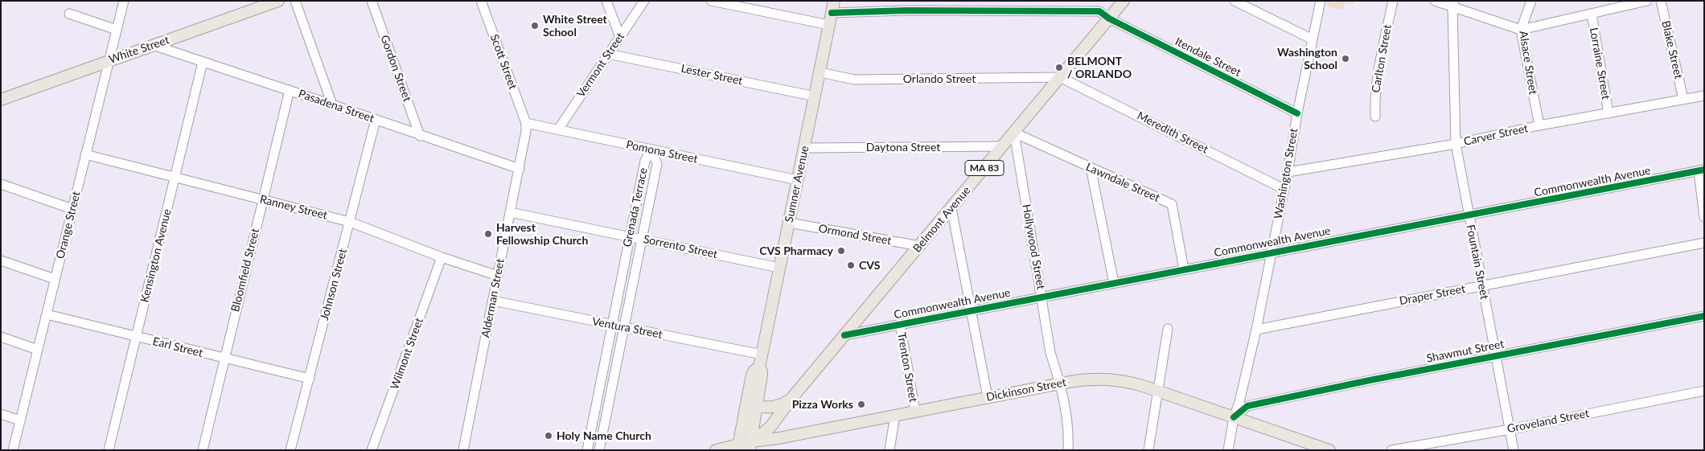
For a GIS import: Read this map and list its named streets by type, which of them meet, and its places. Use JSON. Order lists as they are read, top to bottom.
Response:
{
  "streets": {
    "main road": [
      "White Street",
      "MA 83",
      "Sumner Avenue",
      "Belmont Avenue",
      "Dickinson Street"
    ],
    "street": [
      "Blake Street",
      "Itendale Street",
      "Carlton Street",
      "Scott Street",
      "Alsace Street",
      "Lorraine Street",
      "Vermont Street",
      "Gordon Street",
      "Lester Street",
      "Orlando Street",
      "Pasadena Street",
      "Meredith Street",
      "Carver Street",
      "Daytona Street",
      "Pomona Street",
      "Washington Street",
      "Commonwealth Avenue",
      "Lawndale Street",
      "Ranney Street",
      "Grenada Terrace",
      "Orange Street",
      "Ormond Street",
      "Sorrento Street",
      "Hollywood Street",
      "Kensington Avenue",
      "Fountain Street",
      "Bloomfield Street",
      "Johnson Street",
      "Draper Street",
      "Alderman Street",
      "Ventura Street",
      "Earl Street",
      "Shawmut Street",
      "Wilmont Street",
      "Trenton Street",
      "Groveland Street"
    ]
  },
  "crossings": [
    ["White Street", "Pasadena Street"],
    ["White Street", "Orange Street"],
    ["Blake Street", "Carver Street"],
    ["Itendale Street", "Washington Street"],
    ["Itendale Street", "Sumner Avenue"],
    ["Itendale Street", "Belmont Avenue"],
    ["Scott Street", "Pomona Street"],
    ["Scott Street", "Alderman Street"],
    ["Alsace Street", "Carver Street"],
    ["Lorraine Street", "Carver Street"],
    ["Vermont Street", "Lester Street"],
    ["Vermont Street", "Pomona Street"],
    ["Gordon Street", "Pasadena Street"],
    ["Lester Street", "Sumner Avenue"],
    ["Orlando Street", "Meredith Street"],
    ["Orlando Street", "Sumner Avenue"],
    ["Orlando Street", "Belmont Avenue"],
    ["Pasadena Street", "Kensington Avenue"],
    ["Pasadena Street", "Bloomfield Street"],
    ["Pasadena Street", "Johnson Street"],
    ["Pasadena Street", "Alderman Street"],
    ["Meredith Street", "Washington Street"],
    ["Meredith Street", "Belmont Avenue"],
    ["Carver Street", "Washington Street"],
    ["Carver Street", "Fountain Street"],
    ["Daytona Street", "Sumner Avenue"],
    ["Daytona Street", "Belmont Avenue"],
    ["Pomona Street", "Sumner Avenue"],
    ["Pomona Street", "Grenada Terrace"],
    ["Pomona Street", "Alderman Street"],
    ["Washington Street", "Commonwealth Avenue"],
    ["Washington Street", "Draper Street"],
    ["Washington Street", "Shawmut Street"],
    ["Washington Street", "Dickinson Street"],
    ["Commonwealth Avenue", "Lawndale Street"],
    ["Commonwealth Avenue", "Belmont Avenue"],
    ["Commonwealth Avenue", "Hollywood Street"],
    ["Commonwealth Avenue", "Fountain Street"],
    ["Commonwealth Avenue", "Trenton Street"],
    ["Lawndale Street", "Belmont Avenue"],
    ["Lawndale Street", "Hollywood Street"],
    ["Sumner Avenue", "Belmont Avenue"],
    ["Sumner Avenue", "Ormond Street"],
    ["Sumner Avenue", "Sorrento Street"],
    ["Sumner Avenue", "Ventura Street"],
    ["Sumner Avenue", "Dickinson Street"],
    ["Ranney Street", "Orange Street"],
    ["Ranney Street", "Kensington Avenue"],
    ["Ranney Street", "Bloomfield Street"],
    ["Ranney Street", "Johnson Street"],
    ["Ranney Street", "Alderman Street"],
    ["Ranney Street", "Wilmont Street"],
    ["Grenada Terrace", "Sorrento Street"],
    ["Grenada Terrace", "Ventura Street"],
    ["Belmont Avenue", "Ormond Street"],
    ["Belmont Avenue", "Hollywood Street"],
    ["Belmont Avenue", "Dickinson Street"],
    ["Orange Street", "Earl Street"],
    ["Sorrento Street", "Alderman Street"],
    ["Hollywood Street", "Dickinson Street"],
    ["Kensington Avenue", "Earl Street"],
    ["Fountain Street", "Draper Street"],
    ["Fountain Street", "Shawmut Street"],
    ["Fountain Street", "Groveland Street"],
    ["Bloomfield Street", "Earl Street"],
    ["Johnson Street", "Earl Street"],
    ["Alderman Street", "Ventura Street"],
    ["Shawmut Street", "Dickinson Street"],
    ["Trenton Street", "Dickinson Street"]
  ],
  "places": [
    "White Street School",
    "Washington School",
    "BELMONT / ORLANDO",
    "Harvest Fellowship Church",
    "CVS Pharmacy",
    "CVS",
    "Pizza Works",
    "Holy Name Church"
  ]
}
